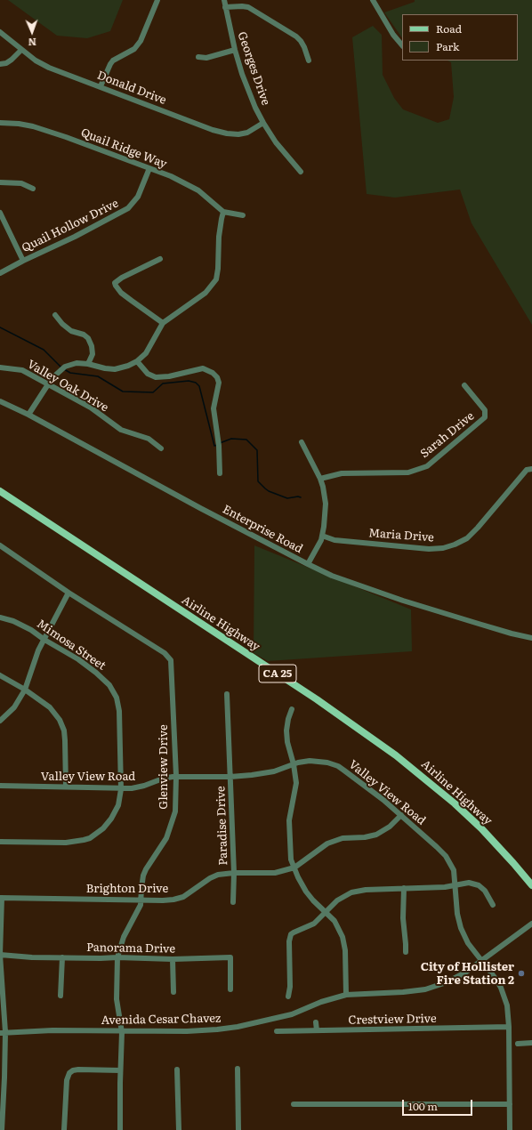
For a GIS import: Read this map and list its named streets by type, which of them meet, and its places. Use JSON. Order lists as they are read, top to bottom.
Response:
{
  "streets": {
    "main road": ["Airline Highway", "CA 25"],
    "street": [
      "Georges Drive",
      "Donald Drive",
      "Quail Ridge Way",
      "Quail Hollow Drive",
      "Valley Oak Drive",
      "Sarah Drive",
      "Enterprise Road",
      "Maria Drive",
      "Mimosa Street",
      "Glenview Drive",
      "Valley View Road",
      "Paradise Drive",
      "Brighton Drive",
      "Panorama Drive",
      "Avenida Cesar Chavez",
      "Crestview Drive"
    ]
  },
  "crossings": [
    ["Georges Drive", "Donald Drive"],
    ["Quail Ridge Way", "Quail Hollow Drive"],
    ["Mimosa Street", "Valley View Road"],
    ["Glenview Drive", "Valley View Road"],
    ["Glenview Drive", "Brighton Drive"],
    ["Glenview Drive", "Panorama Drive"],
    ["Glenview Drive", "Avenida Cesar Chavez"],
    ["Valley View Road", "Paradise Drive"],
    ["Valley View Road", "Brighton Drive"],
    ["Valley View Road", "Avenida Cesar Chavez"],
    ["Valley View Road", "Crestview Drive"],
    ["Paradise Drive", "Brighton Drive"]
  ],
  "places": ["City of Hollister Fire Station 2"],
  "legend": ["Road", "Park"],
  "scale_bar": "100 m",
  "north": "bottom"
}
